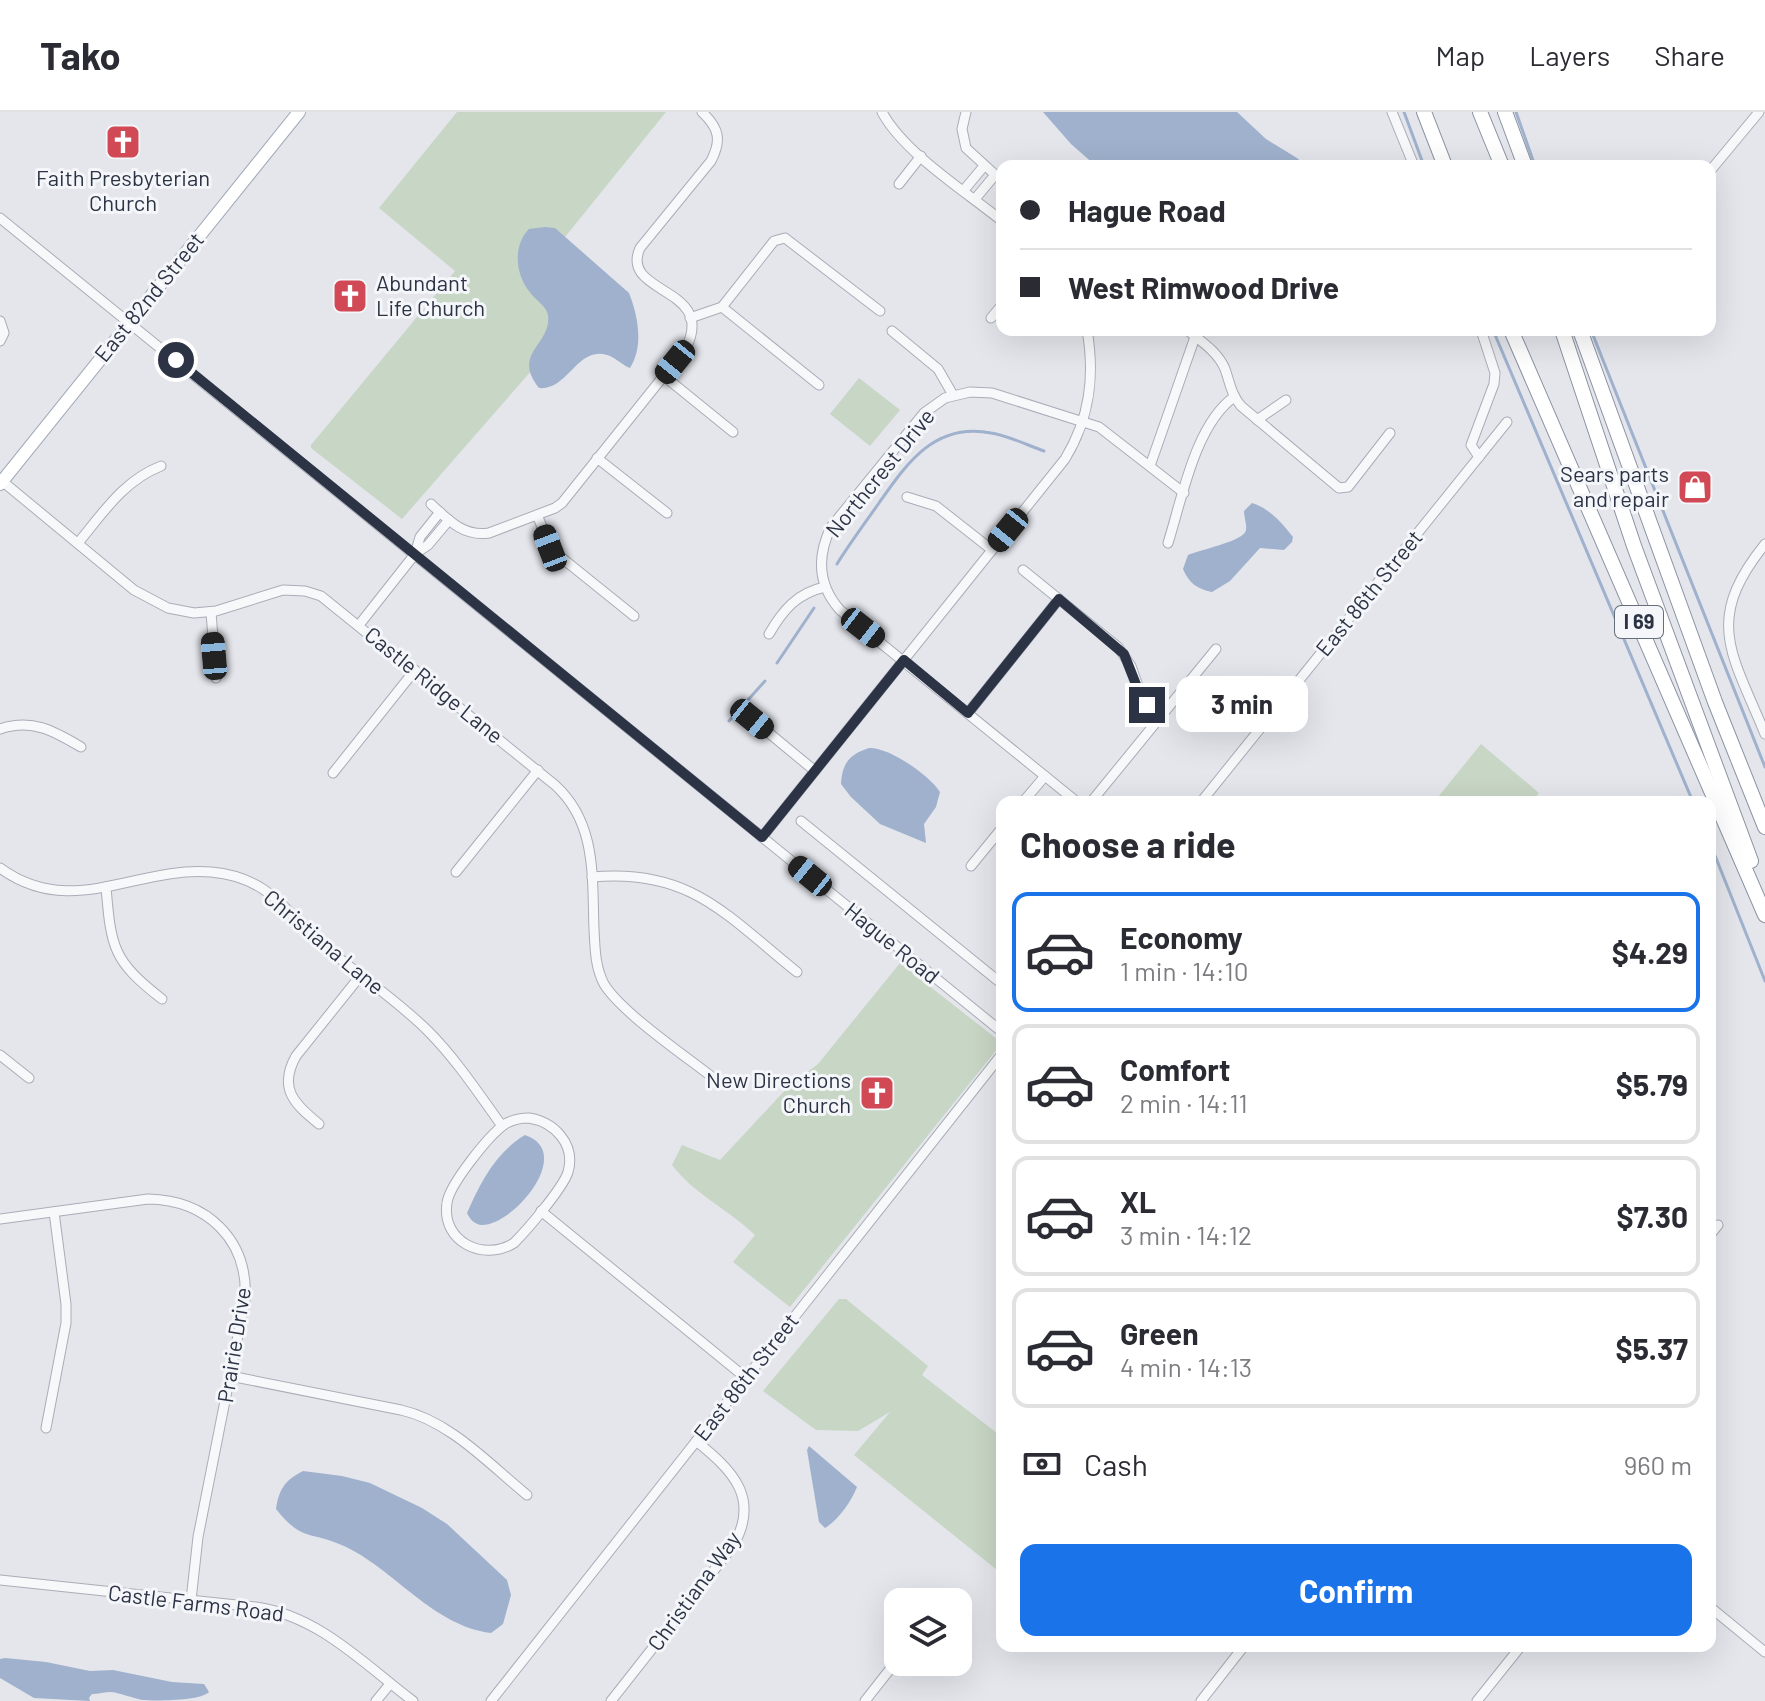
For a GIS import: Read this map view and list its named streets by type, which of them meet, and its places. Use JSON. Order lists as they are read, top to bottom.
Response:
{
  "streets": {
    "highway": ["I 69"],
    "main road": ["East 82nd Street"],
    "street": [
      "Northcrest Drive",
      "East 86th Street",
      "Castle Ridge Lane",
      "Christiana Lane",
      "Hague Road",
      "Prairie Drive",
      "Christiana Way",
      "Castle Farms Road"
    ]
  },
  "crossings": [
    ["East 82nd Street", "Castle Ridge Lane"],
    ["East 82nd Street", "Hague Road"],
    ["East 86th Street", "Christiana Way"],
    ["Prairie Drive", "Castle Farms Road"]
  ],
  "places": {
    "church": ["Faith Presbyterian Church", "Abundant Life Church", "New Directions Church"],
    "shop": ["Sears parts and repair"]
  },
  "page": {
    "header": "Tako",
    "nav": ["Map", "Layers", "Share"],
    "banner": ["Hague Road", "West Rimwood Drive"],
    "bubble": "3 min",
    "heading": "Choose a ride",
    "list": [
      {
        "name": "Economy",
        "note": "1 min · 14:10",
        "value": "$4.29"
      },
      {
        "name": "Comfort",
        "note": "2 min · 14:11",
        "value": "$5.79"
      },
      {
        "name": "XL",
        "note": "3 min · 14:12",
        "value": "$7.30"
      },
      {
        "name": "Green",
        "note": "4 min · 14:13",
        "value": "$5.37"
      }
    ],
    "pay": ["Cash", "960 m"],
    "buttons": "Confirm"
  }
}
